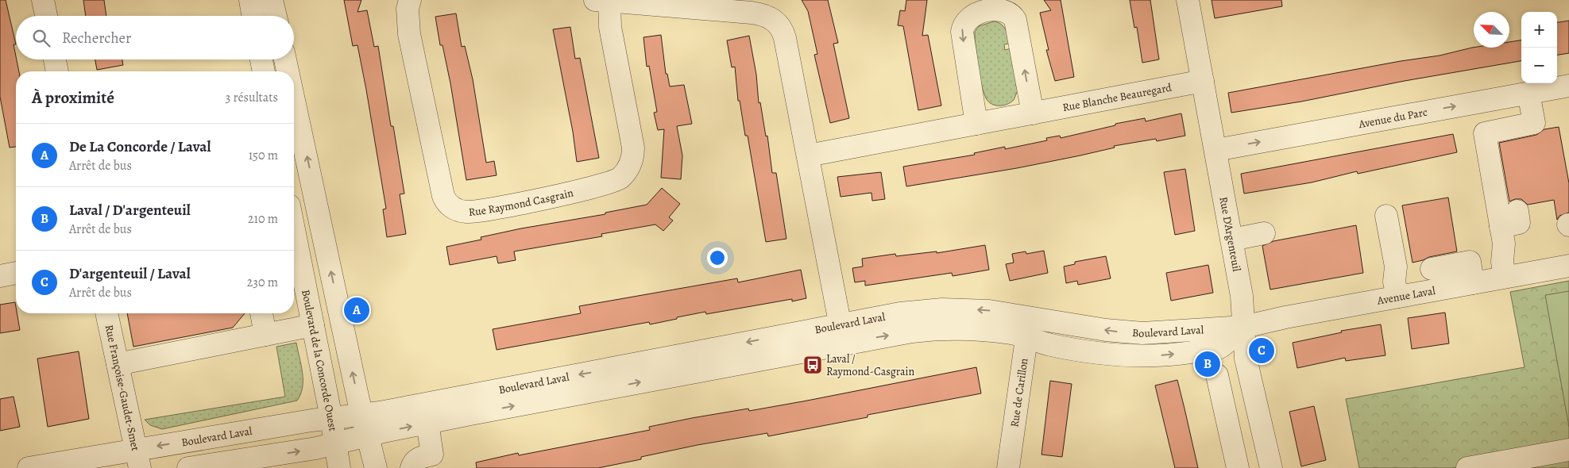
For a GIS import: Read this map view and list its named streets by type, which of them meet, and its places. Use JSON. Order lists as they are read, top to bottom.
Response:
{
  "streets": {
    "street": [
      "Rue Blanche Beauregard",
      "Avenue du Parc",
      "Rue Raymond Casgrain",
      "Rue D'Argenteuil",
      "Avenue Laval",
      "Boulevard Laval",
      "Boulevard de la Concorde Ouest",
      "Rue Françoise-Gaudet-Smet",
      "Rue de Carillon"
    ]
  },
  "crossings": [
    ["Rue Blanche Beauregard", "Rue Raymond Casgrain"],
    ["Rue Blanche Beauregard", "Rue D'Argenteuil"],
    ["Avenue du Parc", "Rue D'Argenteuil"],
    ["Rue Raymond Casgrain", "Boulevard Laval"],
    ["Rue D'Argenteuil", "Avenue Laval"],
    ["Rue D'Argenteuil", "Boulevard Laval"],
    ["Avenue Laval", "Boulevard Laval"],
    ["Boulevard Laval", "Boulevard de la Concorde Ouest"],
    ["Boulevard Laval", "Rue Françoise-Gaudet-Smet"],
    ["Boulevard Laval", "Rue de Carillon"]
  ],
  "one_way": ["Avenue du Parc"],
  "places": {
    "bus stop": ["Laval / Raymond-Casgrain"]
  },
  "north": "top left",
  "page": {
    "map_buttons": ["+", "−"],
    "search": "Rechercher",
    "heading": ["À proximité", "3 résultats"],
    "list": [
      {
        "mark": "A",
        "name": "De La Concorde / Laval",
        "note": "Arrêt de bus",
        "value": "150 m"
      },
      {
        "mark": "B",
        "name": "Laval / D'argenteuil",
        "note": "Arrêt de bus",
        "value": "210 m"
      },
      {
        "mark": "C",
        "name": "D'argenteuil / Laval",
        "note": "Arrêt de bus",
        "value": "230 m"
      }
    ],
    "pins": ["A", "C", "B"]
  }
}
